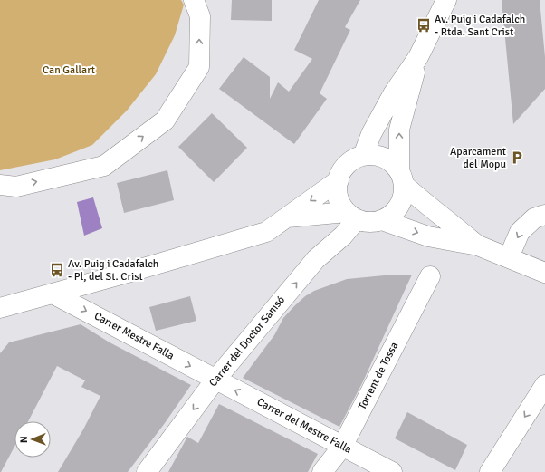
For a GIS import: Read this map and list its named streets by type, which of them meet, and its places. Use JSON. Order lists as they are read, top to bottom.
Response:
{
  "streets": {
    "street": [
      "Carrer Mestre Falla",
      "Carrer del Doctor Samsó",
      "Torrent de Tossa",
      "Carrer del Mestre Falla"
    ]
  },
  "crossings": [
    ["Carrer Mestre Falla", "Carrer del Doctor Samsó"],
    ["Carrer Mestre Falla", "Carrer del Mestre Falla"],
    ["Carrer del Doctor Samsó", "Carrer del Mestre Falla"],
    ["Torrent de Tossa", "Carrer del Mestre Falla"]
  ],
  "one_way": ["Carrer Mestre Falla", "Carrer del Mestre Falla"],
  "parks": ["Can Gallart"],
  "places": {
    "bus stop": ["Av. Puig i Cadafalch - Rtda. Sant Crist", "Av. Puig i Cadafalch - Pl, del St. Crist"],
    "parking": ["Aparcament del Mopu"]
  },
  "north": "left"
}
